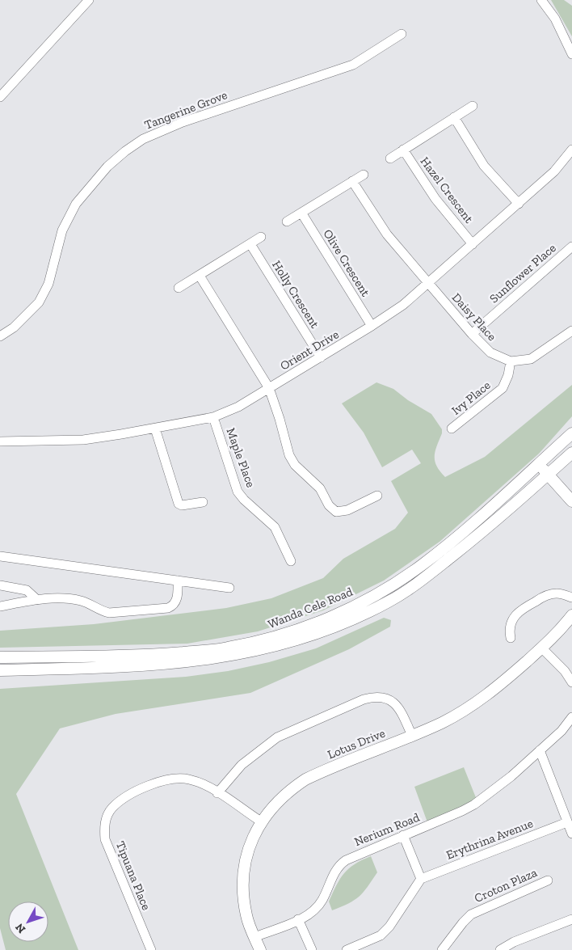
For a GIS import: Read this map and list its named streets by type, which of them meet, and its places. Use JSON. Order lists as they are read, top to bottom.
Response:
{
  "streets": {
    "street": [
      "Tangerine Grove",
      "Hazel Crescent",
      "Olive Crescent",
      "Sunflower Place",
      "Holly Crescent",
      "Daisy Place",
      "Orient Drive",
      "Ivy Place",
      "Maple Place",
      "Wanda Cele Road",
      "Lotus Drive",
      "Nerium Road",
      "Erythrina Avenue",
      "Tipuana Place",
      "Croton Plaza"
    ]
  },
  "crossings": [
    ["Hazel Crescent", "Orient Drive"],
    ["Olive Crescent", "Orient Drive"],
    ["Sunflower Place", "Daisy Place"],
    ["Holly Crescent", "Orient Drive"],
    ["Daisy Place", "Orient Drive"],
    ["Daisy Place", "Ivy Place"],
    ["Orient Drive", "Maple Place"],
    ["Lotus Drive", "Nerium Road"],
    ["Lotus Drive", "Tipuana Place"]
  ],
  "north": "bottom left"
}
